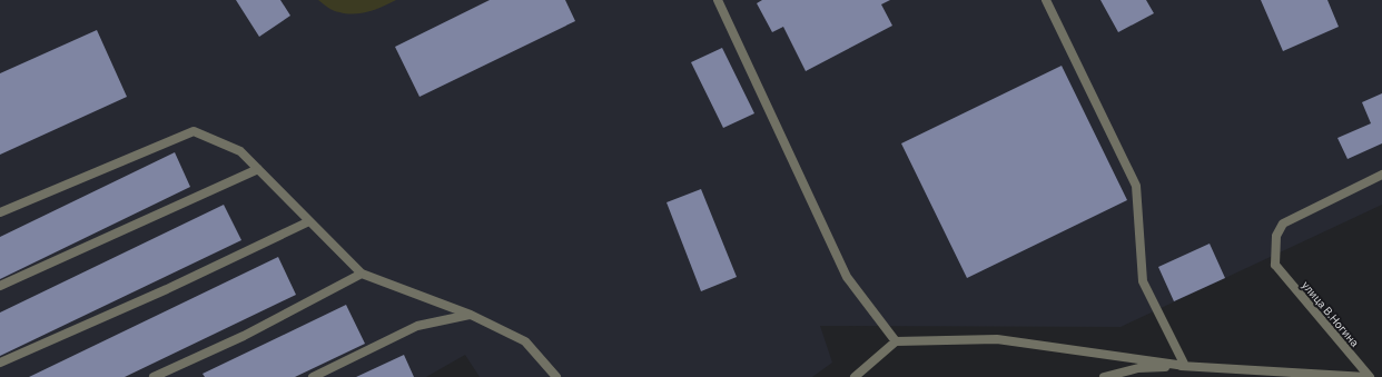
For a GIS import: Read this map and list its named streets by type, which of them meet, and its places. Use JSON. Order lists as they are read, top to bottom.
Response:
{
  "streets": {
    "street": ["улица В.Ногина"]
  }
}
